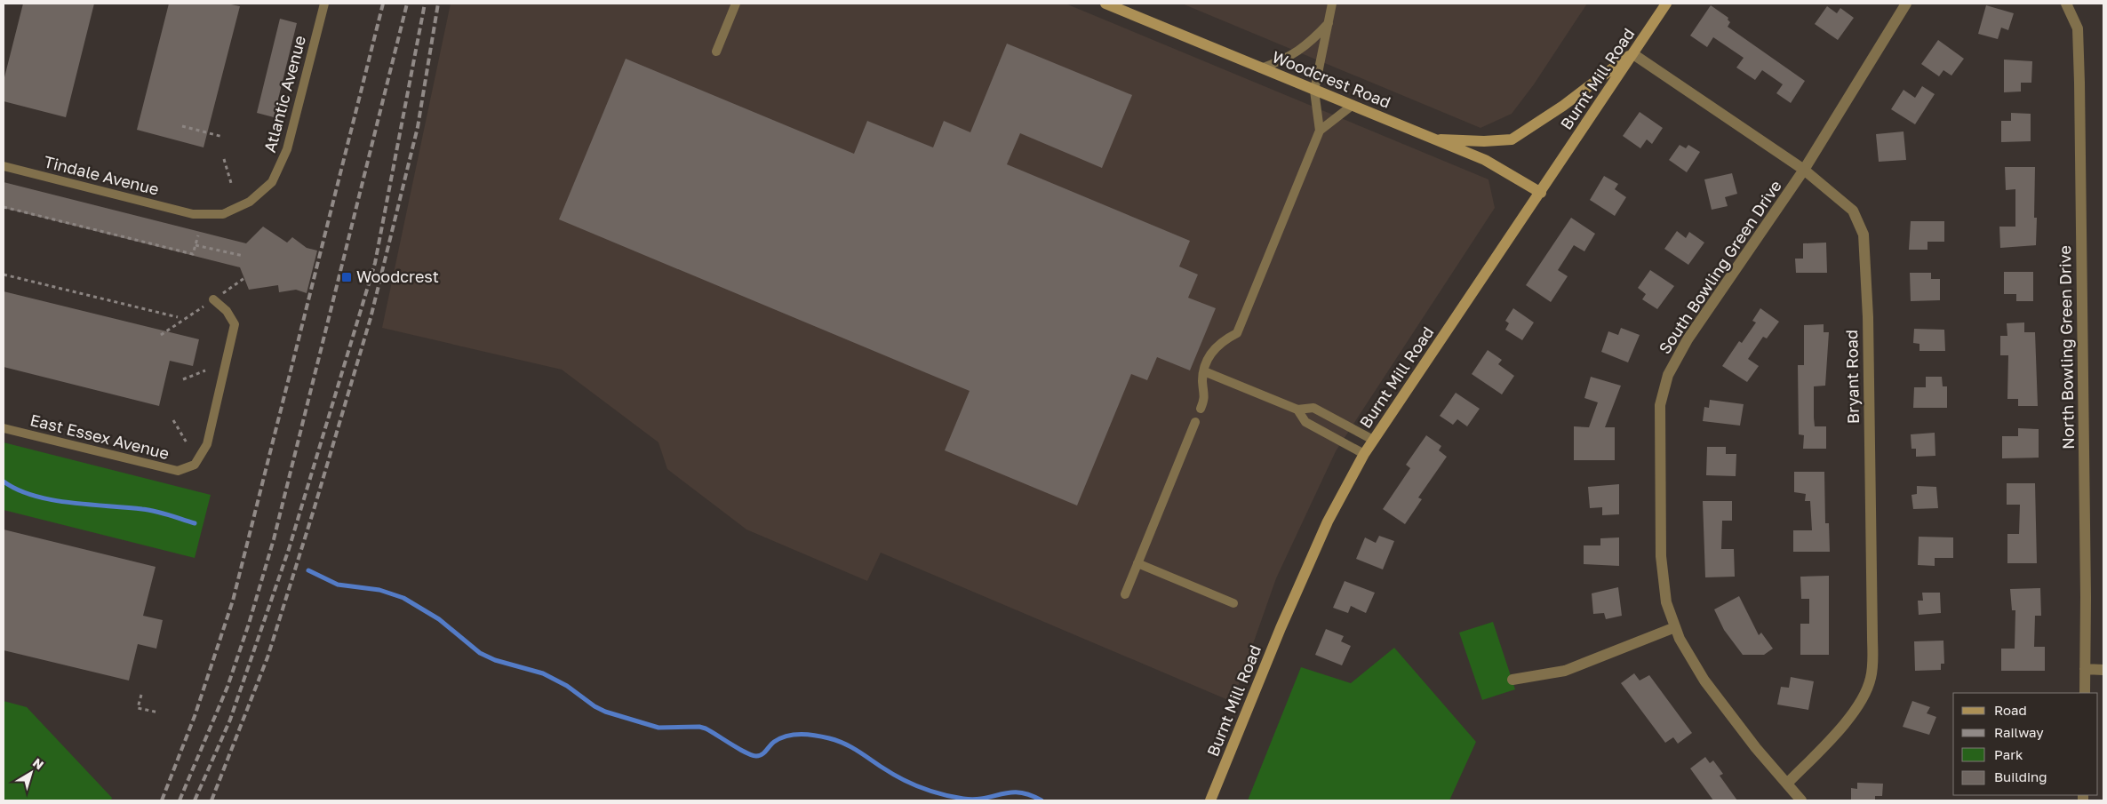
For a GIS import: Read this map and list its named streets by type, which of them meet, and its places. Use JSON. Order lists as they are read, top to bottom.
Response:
{
  "streets": {
    "main road": ["Burnt Mill Road", "Woodcrest Road"],
    "street": ["South Bowling Green Drive", "North Bowling Green Drive", "Bryant Road"],
    "lane": ["Atlantic Avenue", "Tindale Avenue", "East Essex Avenue"]
  },
  "crossings": [
    ["Burnt Mill Road", "Woodcrest Road"],
    ["Burnt Mill Road", "Bryant Road"],
    ["Atlantic Avenue", "Tindale Avenue"],
    ["South Bowling Green Drive", "Bryant Road"]
  ],
  "places": {
    "transit": ["Woodcrest"]
  },
  "legend": [
    "Road",
    "Railway",
    "Park",
    "Building"
  ],
  "north": "top right"
}
